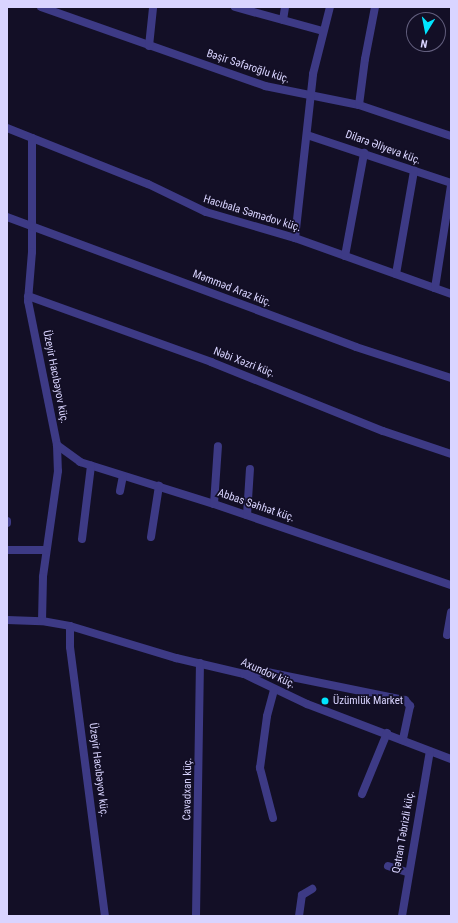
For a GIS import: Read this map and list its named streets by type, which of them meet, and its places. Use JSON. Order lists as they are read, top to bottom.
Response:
{
  "streets": {
    "street": [
      "Bəşir Səfəroğlu küç.",
      "Dilarə Əliyeva küç.",
      "Hacıbala Səmədov küç.",
      "Məmməd Araz küç.",
      "Nəbi Xəzri küç.",
      "Üzeyir Hacıbəyov küç.",
      "Abbas Səhhət küç.",
      "Axundov küç.",
      "Cavadxan küç.",
      "Qətran Təbrizli küç."
    ]
  },
  "crossings": [
    ["Hacıbala Səmədov küç.", "Üzeyir Hacıbəyov küç."],
    ["Məmməd Araz küç.", "Üzeyir Hacıbəyov küç."],
    ["Nəbi Xəzri küç.", "Üzeyir Hacıbəyov küç."],
    ["Üzeyir Hacıbəyov küç.", "Abbas Səhhət küç."],
    ["Üzeyir Hacıbəyov küç.", "Axundov küç."],
    ["Axundov küç.", "Cavadxan küç."],
    ["Axundov küç.", "Qətran Təbrizli küç."]
  ],
  "places": ["Üzümlük Market"],
  "north": "bottom"
}
